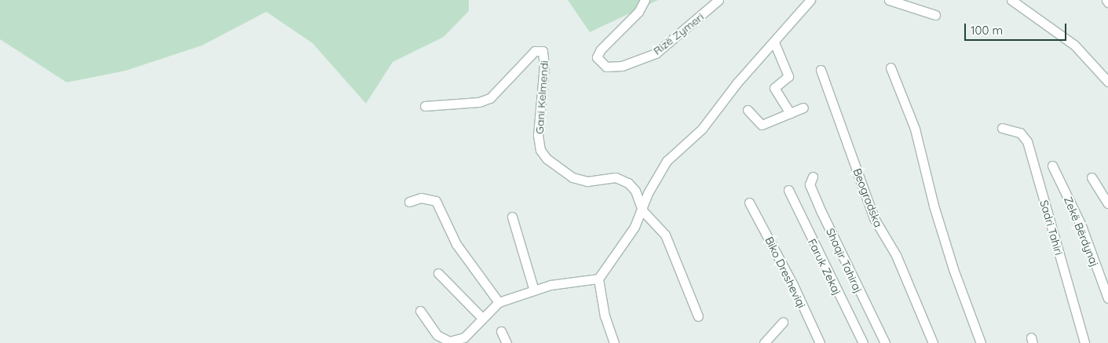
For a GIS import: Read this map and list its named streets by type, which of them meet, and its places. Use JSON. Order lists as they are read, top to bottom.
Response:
{
  "streets": {
    "street": [
      "Rizë Zymeri",
      "Gani Kelmendi",
      "Beogradska",
      "Sadri Tahiri",
      "Zekë Bërdynaj",
      "Shaqir Tahiraj",
      "Faruk Zekaj",
      "Biko Dresheviqi"
    ]
  },
  "scale_bar": "100 m"
}
